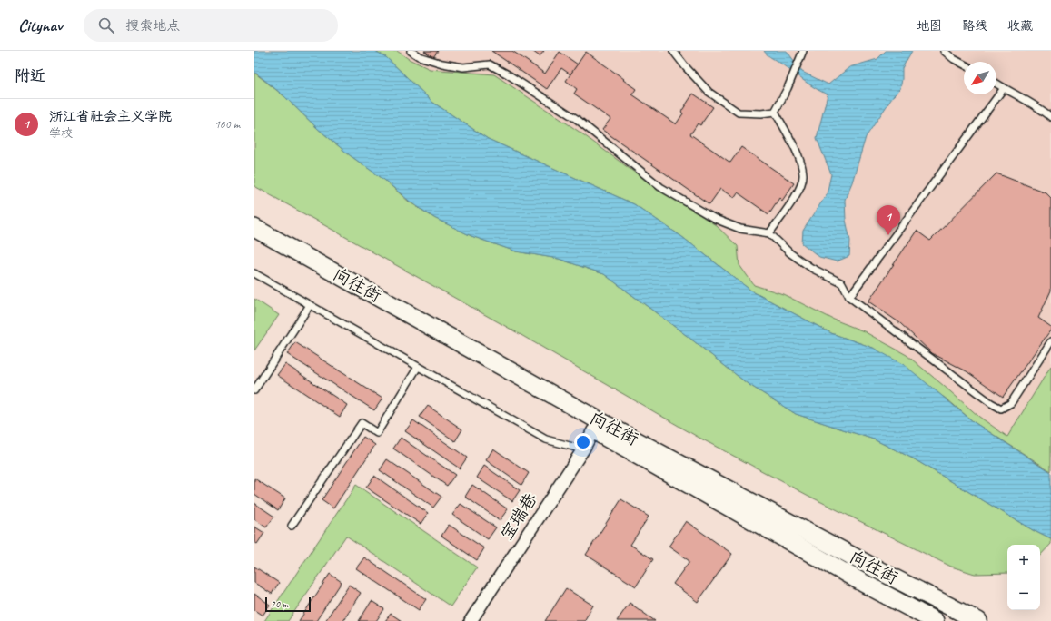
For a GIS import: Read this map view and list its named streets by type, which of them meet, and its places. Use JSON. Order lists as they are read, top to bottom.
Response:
{
  "streets": {
    "street": ["向往街", "宝瑞巷"]
  },
  "crossings": [
    ["向往街", "宝瑞巷"]
  ],
  "scale_bar": "20 m",
  "north": "bottom left",
  "page": {
    "header": "Citynav",
    "search": "搜索地点",
    "nav": ["地图", "路线", "收藏"],
    "heading": "附近",
    "list": [
      {
        "mark": "1",
        "name": "浙江省社会主义学院",
        "note": "学校",
        "value": "160 m"
      }
    ],
    "pins": "1",
    "map_buttons": ["+", "−"],
    "scale": "20 m"
  }
}
